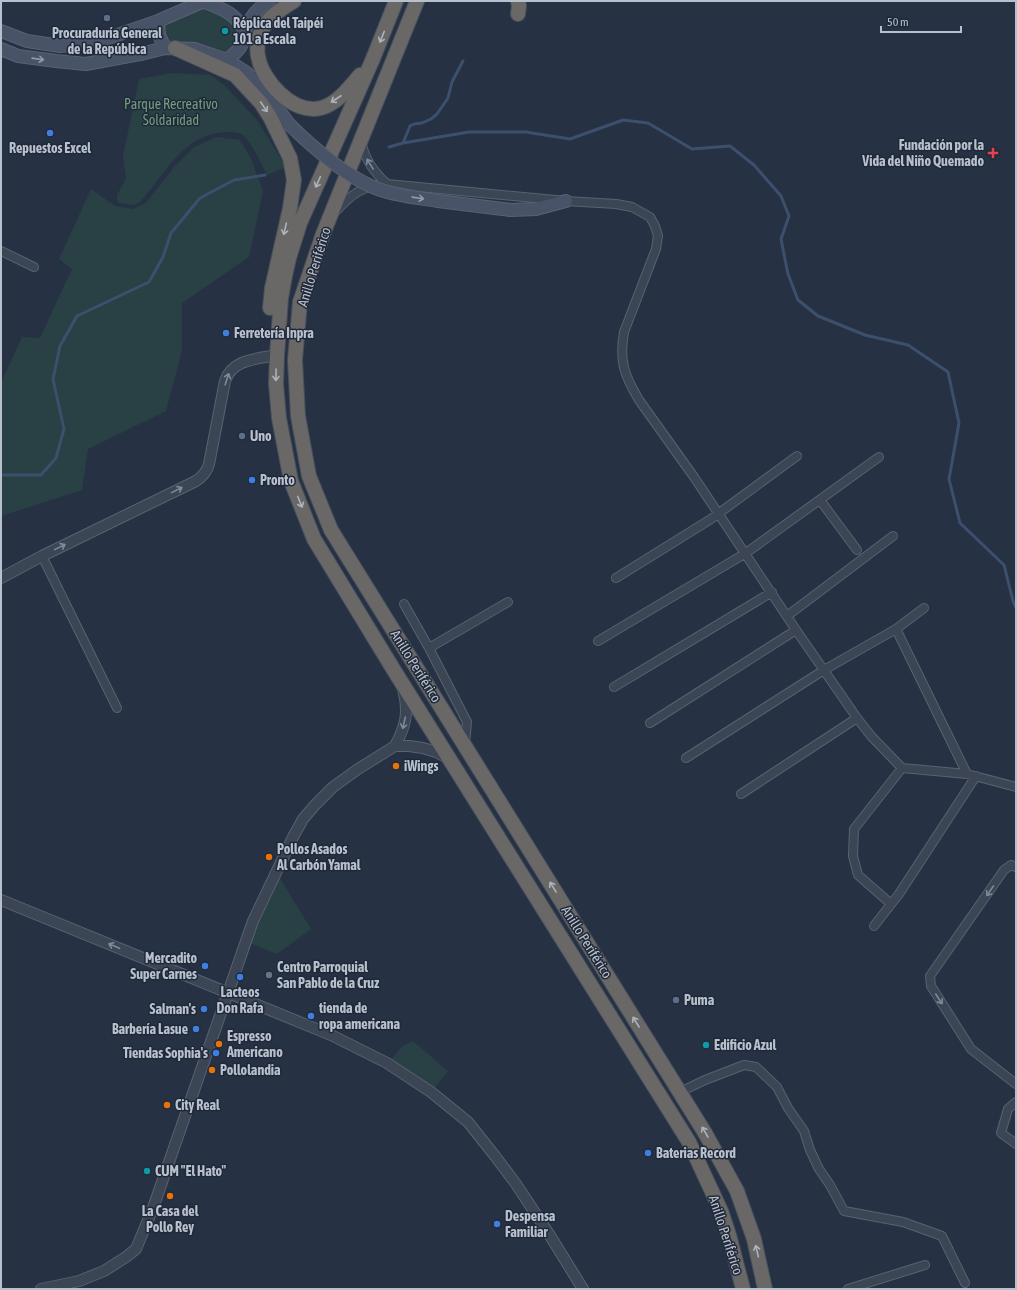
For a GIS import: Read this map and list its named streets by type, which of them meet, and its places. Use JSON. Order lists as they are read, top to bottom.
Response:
{
  "streets": {
    "highway": ["Anillo Periférico"]
  },
  "parks": ["Parque Recreativo Soldaridad"],
  "places": {
    "other": [
      "Procuraduría General de la República",
      "Réplica del Taipéi 101 a Escala",
      "Repuestos Excel",
      "Ferretería Inpra",
      "Uno",
      "Pronto",
      "iWings",
      "Pollos Asados Al Carbón Yamal",
      "Mercadito Super Carnes",
      "Centro Parroquial San Pablo de la Cruz",
      "Lacteos Don Rafa",
      "Puma",
      "Salman's",
      "tienda de ropa americana",
      "Barbería Lasue",
      "Espresso Americano",
      "Edificio Azul",
      "Tiendas Sophia's",
      "Pollolandia",
      "City Real",
      "Baterias Record",
      "CUM \"El Hato\"",
      "La Casa del Pollo Rey",
      "Despensa Familiar"
    ],
    "health": ["Fundación por la Vida del Niño Quemado"]
  },
  "scale_bar": "50 m"
}
